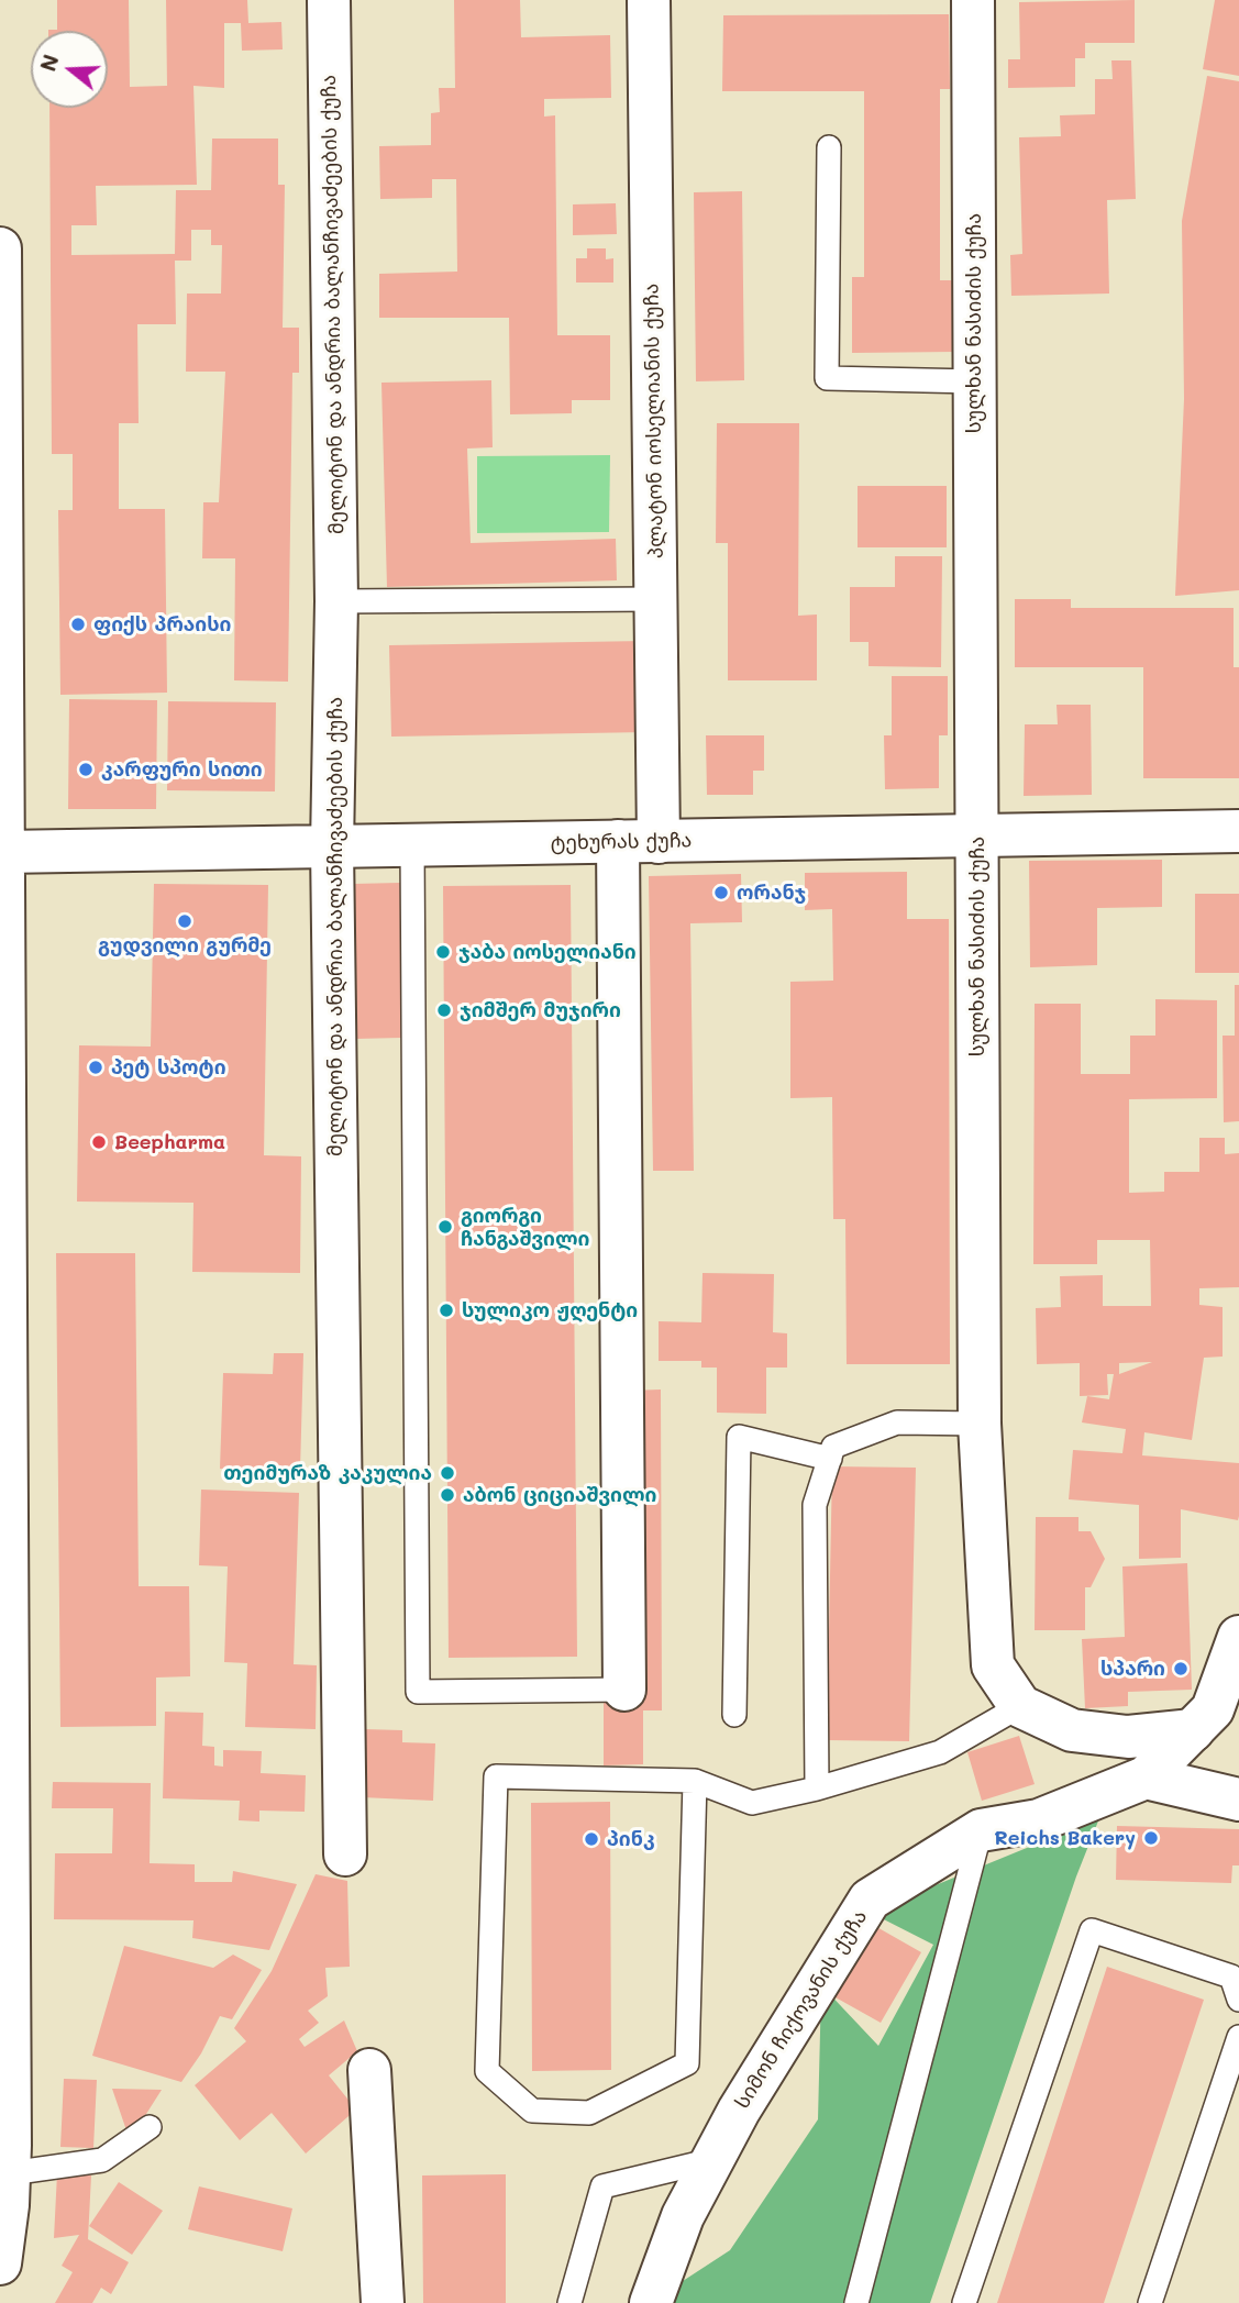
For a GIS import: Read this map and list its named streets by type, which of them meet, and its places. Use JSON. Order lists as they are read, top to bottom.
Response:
{
  "streets": {
    "street": [
      "მელიტონ და ანდრია ბალანჩივაძეების ქუჩა",
      "სულხან ნასიძის ქუჩა",
      "პლატონ იოსელიანის ქუჩა",
      "ტეხურას ქუჩა",
      "სიმონ ჩიქოვანის ქუჩა"
    ]
  },
  "crossings": [
    ["მელიტონ და ანდრია ბალანჩივაძეების ქუჩა", "ტეხურას ქუჩა"],
    ["სულხან ნასიძის ქუჩა", "ტეხურას ქუჩა"],
    ["პლატონ იოსელიანის ქუჩა", "ტეხურას ქუჩა"]
  ],
  "places": [
    "ფიქს პრაისი",
    "კარფური სითი",
    "ორანჯ",
    "გუდვილი გურმე",
    "ჯაბა იოსელიანი",
    "ჯიმშერ მუჯირი",
    "პეტ სპოტი",
    "Beepharma",
    "გიორგი ჩანგაშვილი",
    "სულიკო ჟღენტი",
    "თეიმურაზ კაკულია",
    "აბონ ციციაშვილი",
    "სპარი",
    "Reichs Bakery",
    "პინკ"
  ],
  "north": "left"
}
